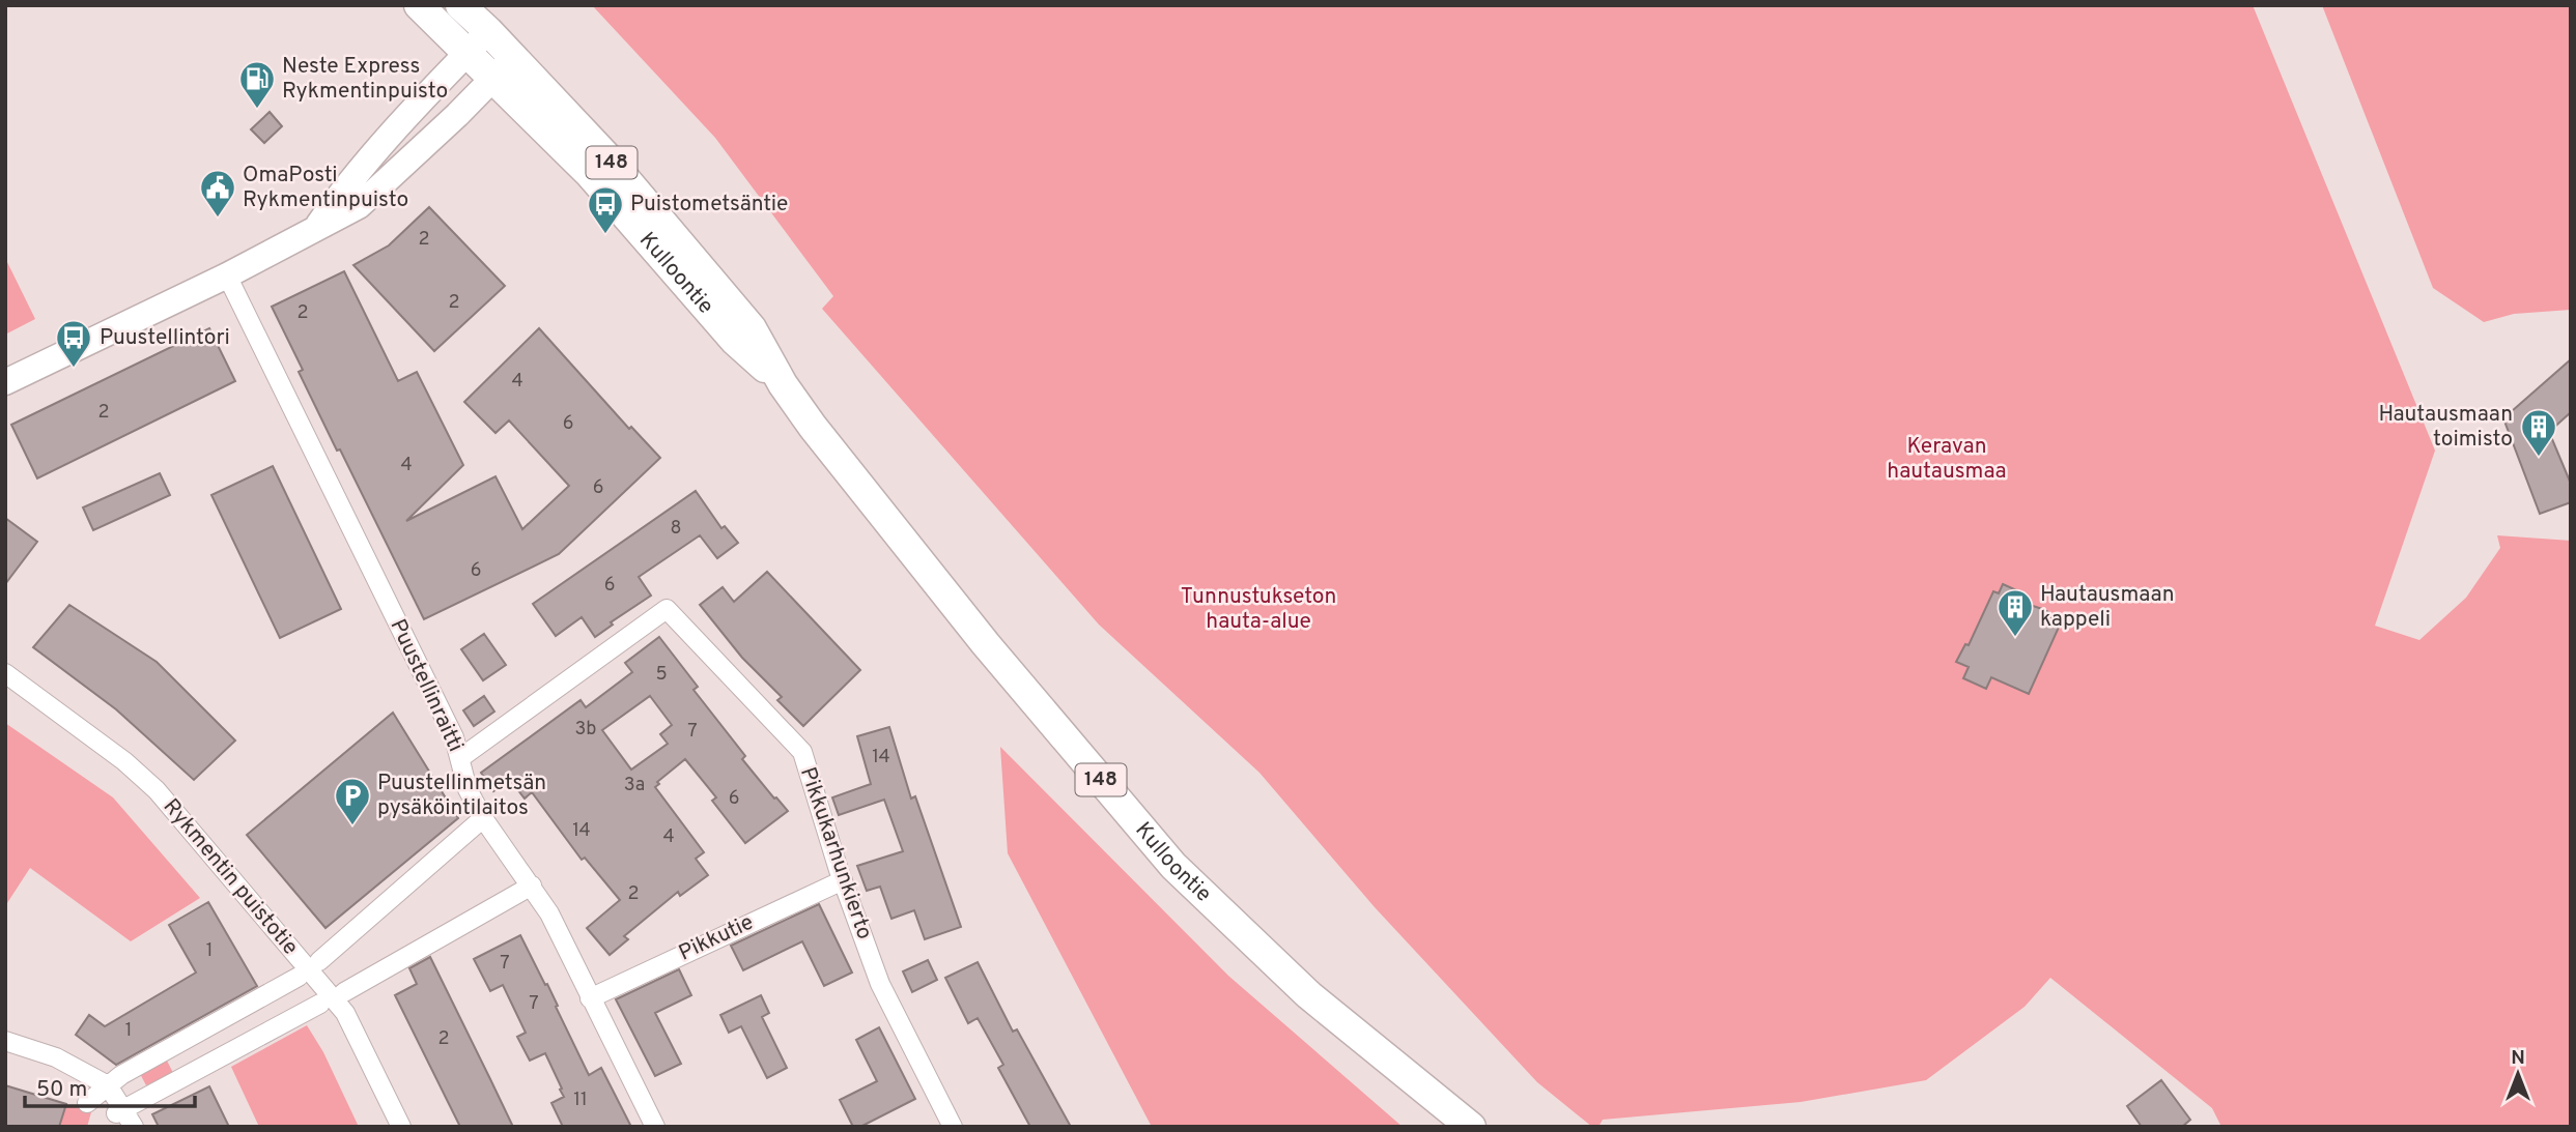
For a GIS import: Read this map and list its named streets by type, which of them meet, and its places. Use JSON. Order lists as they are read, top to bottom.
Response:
{
  "streets": {
    "main road": ["148", "Kulloontie"],
    "street": [
      "Puustellinraitti",
      "Pikkukarhunkierto",
      "Rykmentin puistotie",
      "Pikkutie"
    ]
  },
  "crossings": [
    ["Puustellinraitti", "Pikkukarhunkierto"],
    ["Puustellinraitti", "Pikkutie"],
    ["Pikkukarhunkierto", "Pikkutie"]
  ],
  "parks": ["Keravan hautausmaa", "Tunnustukseton hauta-alue"],
  "places": {
    "fuel station": ["Neste Express Rykmentinpuisto"],
    "public building": ["OmaPosti Rykmentinpuisto"],
    "bus stop": ["Puistometsäntie", "Puustellintori"],
    "building": ["Hautausmaan toimisto", "Hautausmaan kappeli"],
    "parking": ["Puustellinmetsän pysäköintilaitos"]
  },
  "house_numbers": [
    "2",
    "2",
    "2",
    "4",
    "2",
    "6",
    "4",
    "6",
    "8",
    "6",
    "6",
    "5",
    "3b",
    "7",
    "14",
    "3a",
    "6",
    "14",
    "4",
    "2",
    "1",
    "7",
    "7",
    "1",
    "2",
    "11"
  ],
  "scale_bar": "50 m",
  "north": "top"
}
